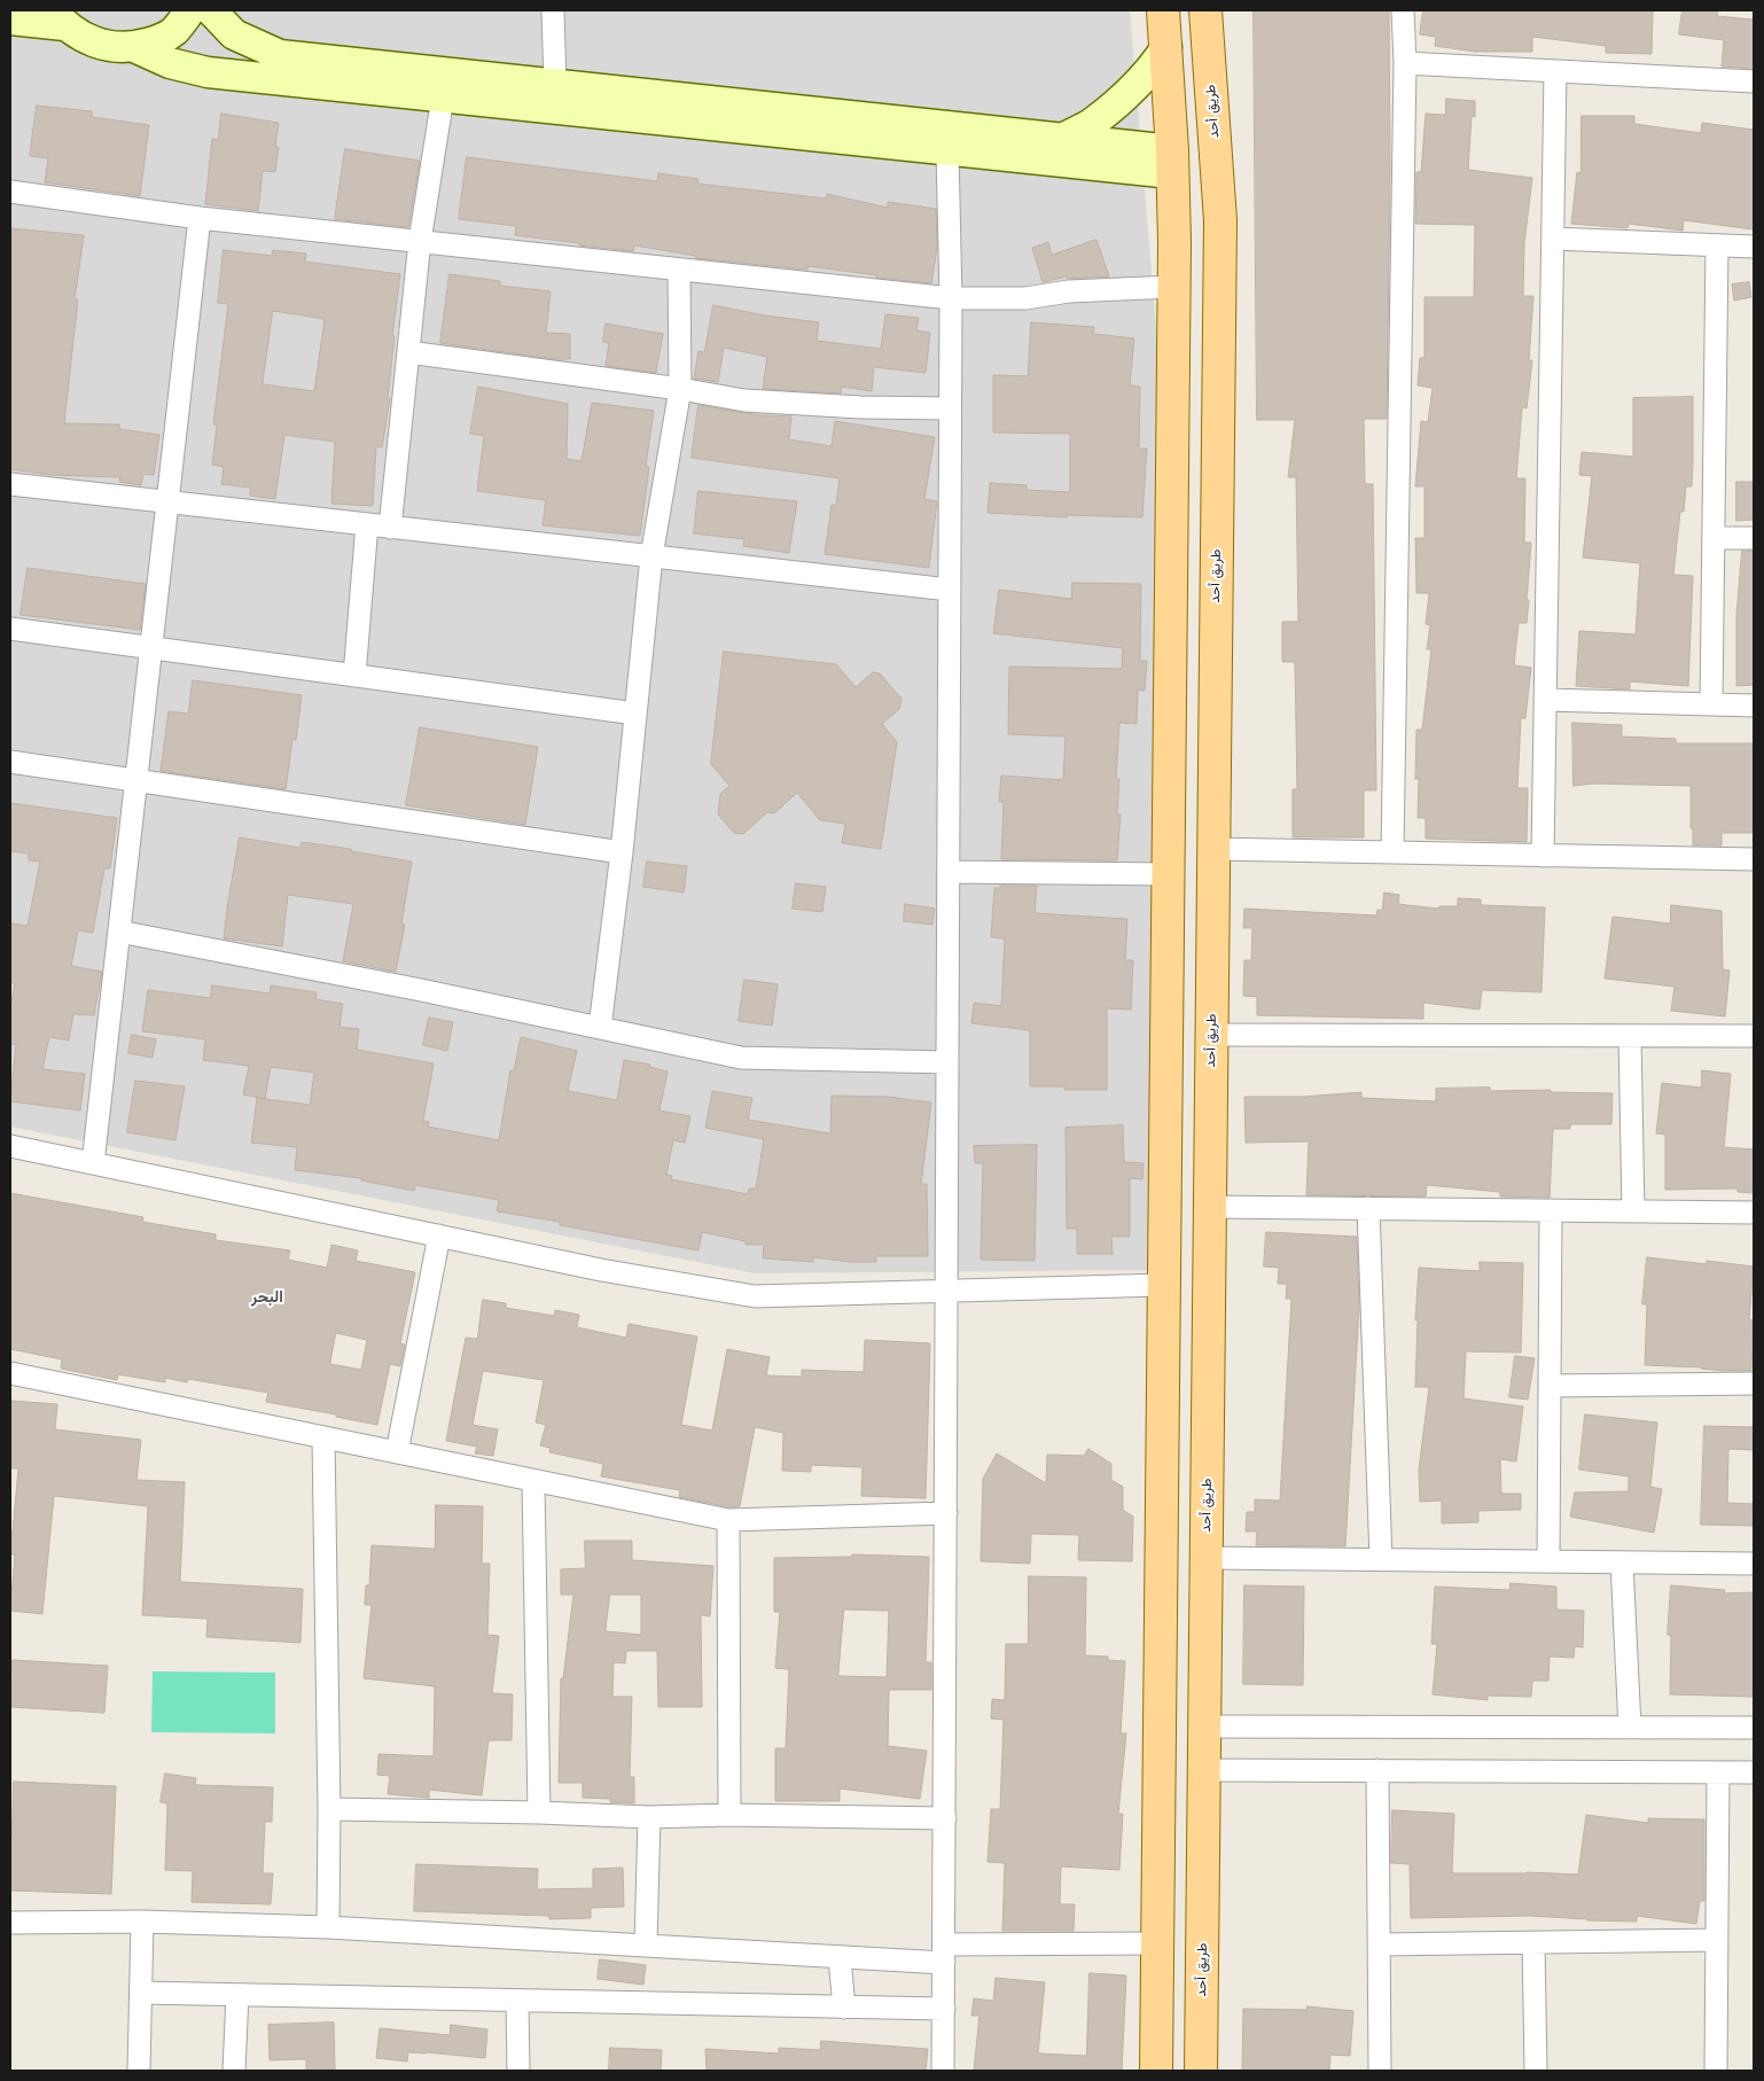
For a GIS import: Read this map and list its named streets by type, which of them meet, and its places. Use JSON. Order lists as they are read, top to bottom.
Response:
{
  "streets": {
    "main road": ["طريق أحد"]
  },
  "districts": ["البحر"]
}
